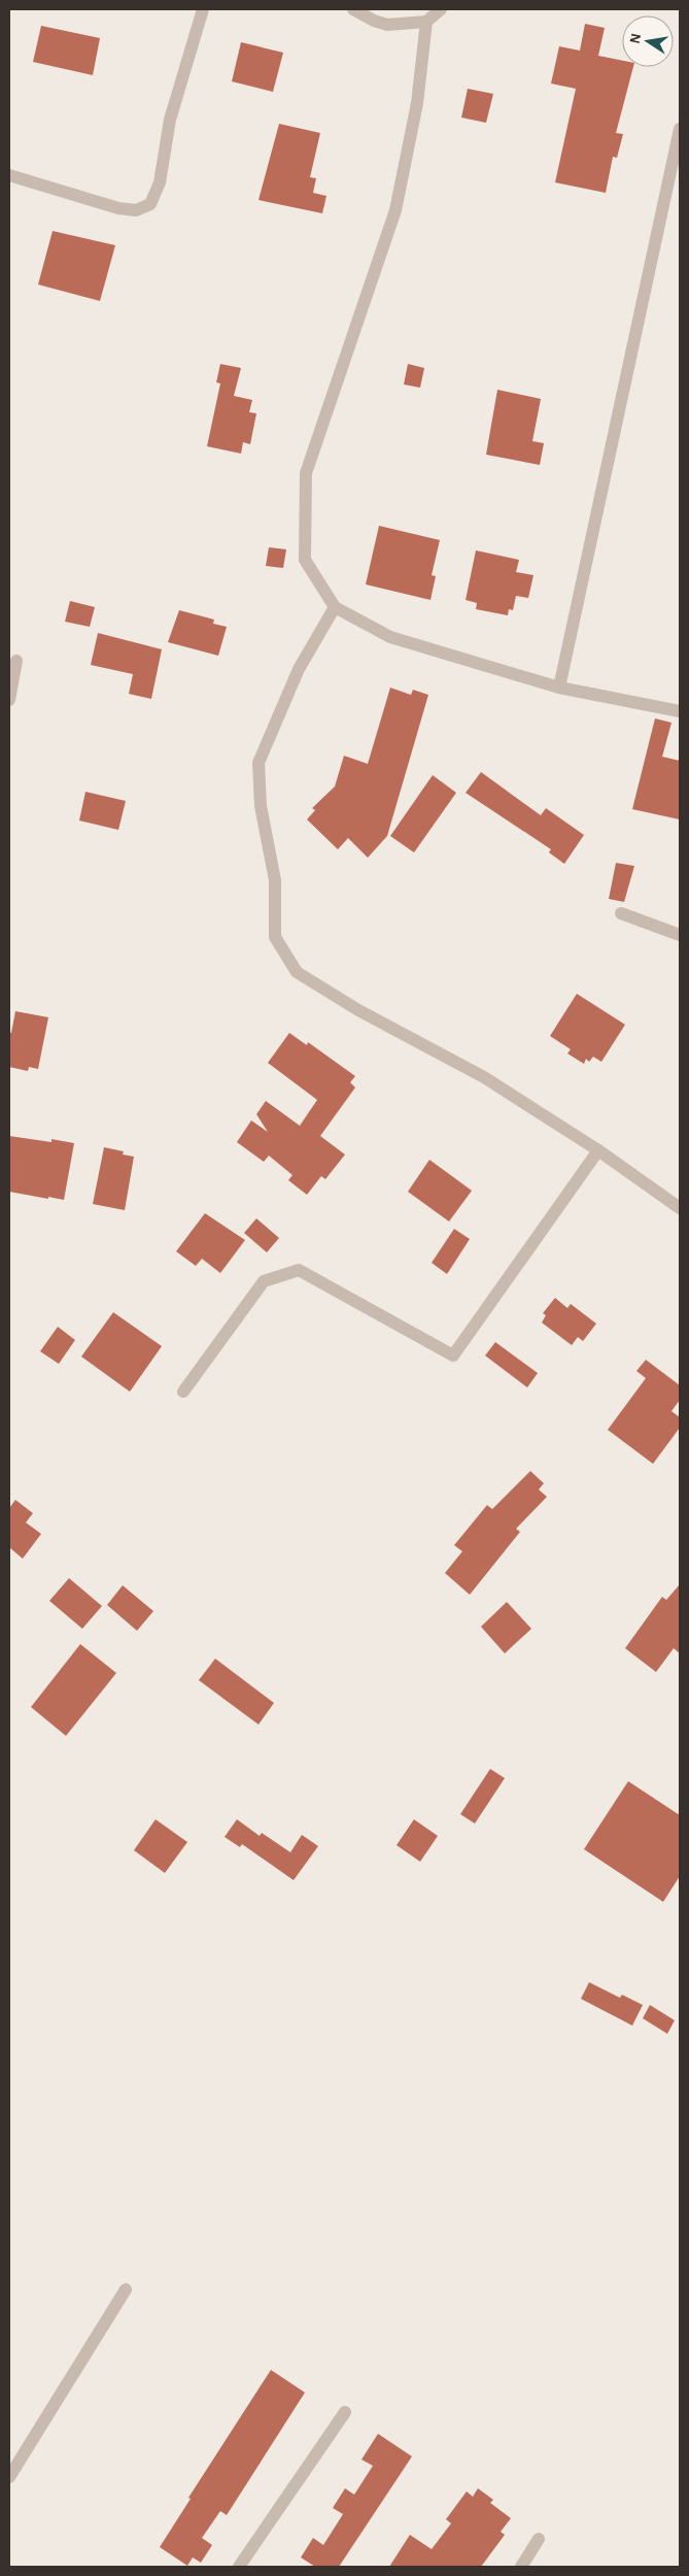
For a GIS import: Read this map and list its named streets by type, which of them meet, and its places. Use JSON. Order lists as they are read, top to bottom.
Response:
{
  "north": "left"
}
